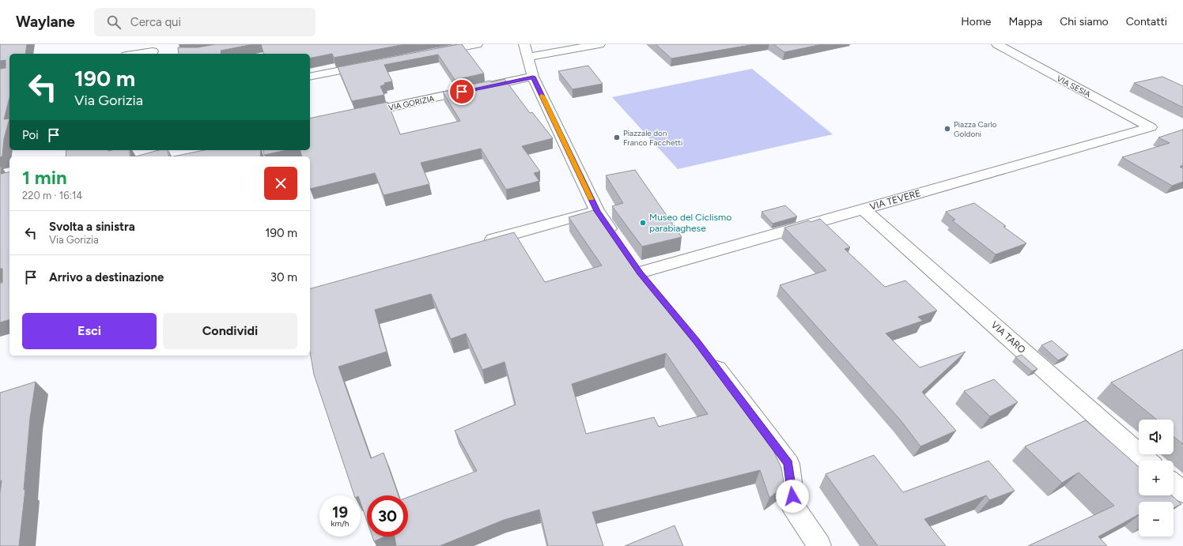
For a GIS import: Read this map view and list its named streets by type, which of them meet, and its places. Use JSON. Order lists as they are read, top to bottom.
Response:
{
  "streets": {
    "street": [
      "VIA SESIA",
      "VIA GORIZIA",
      "VIA TEVERE",
      "VIA TARO"
    ]
  },
  "crossings": [
    ["VIA SESIA", "VIA TEVERE"],
    ["VIA TEVERE", "VIA TARO"]
  ],
  "places": ["Piazza Carlo Goldoni", "Piazzale don Franco Facchetti", "Museo del Ciclismo parabiaghese"],
  "page": {
    "header": "Waylane",
    "search": "Cerca qui",
    "nav": [
      "Home",
      "Mappa",
      "Chi siamo",
      "Contatti"
    ],
    "turn": ["190 m", "Via Gorizia"],
    "then": "Poi",
    "heading": ["1 min", "220 m · 16:14"],
    "list": [
      {
        "name": "Svolta a sinistra",
        "note": "Via Gorizia",
        "value": "190 m"
      },
      {
        "name": "Arrivo a destinazione",
        "value": "30 m"
      }
    ],
    "buttons": ["Esci", "Condividi"],
    "map_buttons": ["+", "−"],
    "speed": "19 km/h",
    "limit": "30"
  }
}
